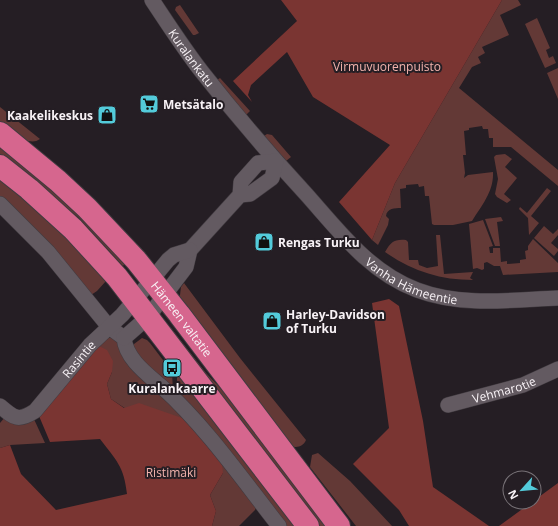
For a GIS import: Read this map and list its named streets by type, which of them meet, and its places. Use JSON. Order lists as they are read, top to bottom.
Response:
{
  "streets": {
    "highway": ["Hämeen valtatie"],
    "street": [
      "Kuralankatu",
      "Vanha Hämeentie",
      "Rasintie",
      "Vehmarotie"
    ]
  },
  "crossings": [
    ["Kuralankatu", "Vanha Hämeentie"],
    ["Hämeen valtatie", "Rasintie"]
  ],
  "parks": ["Virmuvuorenpuisto", "Ristimäki"],
  "places": {
    "supermarket": ["Metsätalo"],
    "shop": ["Kaakelikeskus", "Rengas Turku", "Harley-Davidson of Turku"],
    "bus stop": ["Kuralankaarre"]
  },
  "north": "bottom left"
}
